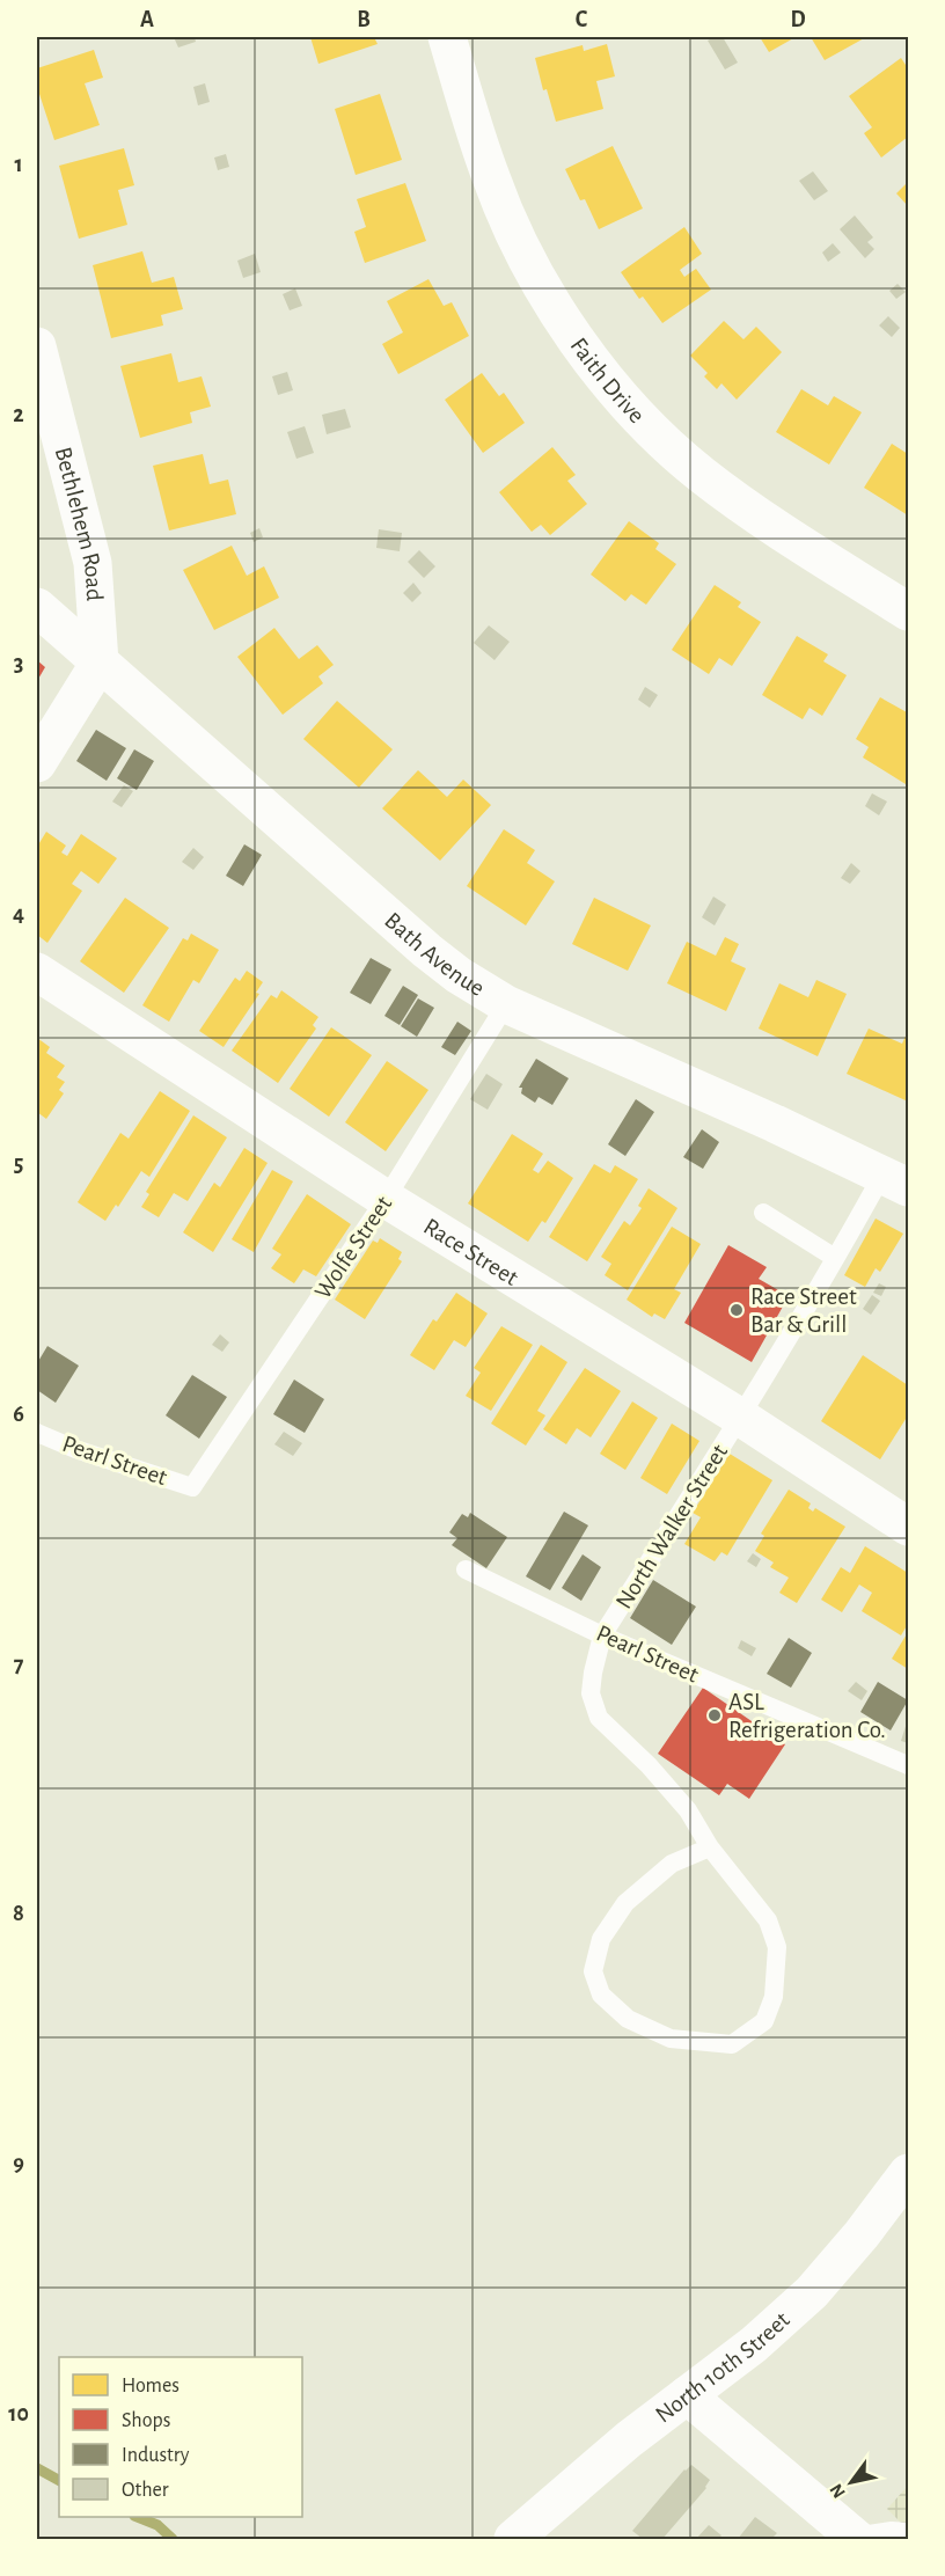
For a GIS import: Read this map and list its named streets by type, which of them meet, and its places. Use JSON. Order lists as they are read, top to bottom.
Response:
{
  "streets": {
    "street": [
      "Faith Drive",
      "Bethlehem Road",
      "Bath Avenue",
      "Race Street",
      "North 10th Street"
    ],
    "lane": ["Wolfe Street", "Pearl Street", "North Walker Street"]
  },
  "crossings": [
    ["Bethlehem Road", "Bath Avenue"],
    ["Bath Avenue", "Wolfe Street"],
    ["Bath Avenue", "North Walker Street"],
    ["Wolfe Street", "Race Street"],
    ["Wolfe Street", "Pearl Street"],
    ["Race Street", "North Walker Street"],
    ["Pearl Street", "North Walker Street"]
  ],
  "places": ["Race Street Bar & Grill", "ASL Refrigeration Co."],
  "legend": [
    "Homes",
    "Shops",
    "Industry",
    "Other"
  ],
  "north": "bottom left",
  "grid": {
    "columns": [
      "A",
      "B",
      "C",
      "D"
    ],
    "rows": [
      "1",
      "2",
      "3",
      "4",
      "5",
      "6",
      "7",
      "8",
      "9",
      "10"
    ]
  }
}
